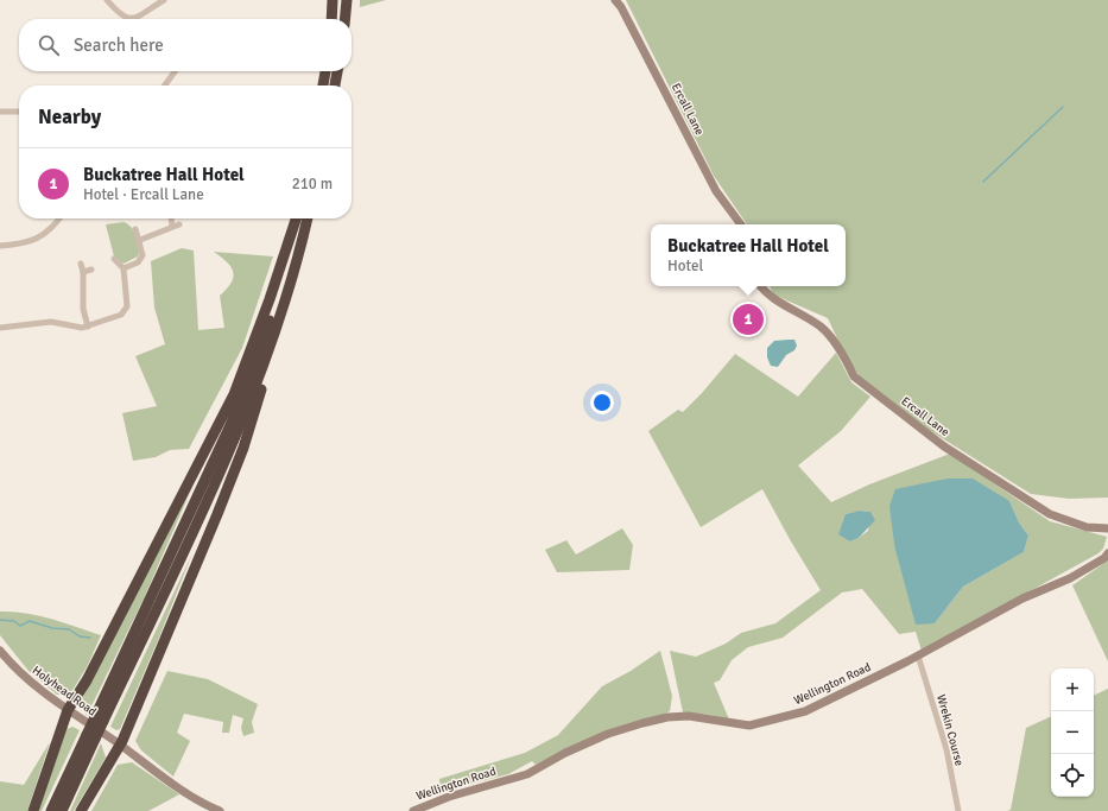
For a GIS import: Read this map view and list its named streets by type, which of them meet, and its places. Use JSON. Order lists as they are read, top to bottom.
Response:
{
  "streets": {
    "street": [
      "Ercall Lane",
      "Wellington Road",
      "Holyhead Road",
      "Wrekin Course"
    ]
  },
  "crossings": [
    ["Wellington Road", "Wrekin Course"]
  ],
  "page": {
    "search": "Search here",
    "heading": "Nearby",
    "list": [
      {
        "mark": "1",
        "name": "Buckatree Hall Hotel",
        "note": "Hotel · Ercall Lane",
        "value": "210 m"
      }
    ],
    "popup": ["Buckatree Hall Hotel", "Hotel"],
    "pins": "1",
    "map_buttons": ["+", "−"]
  }
}
